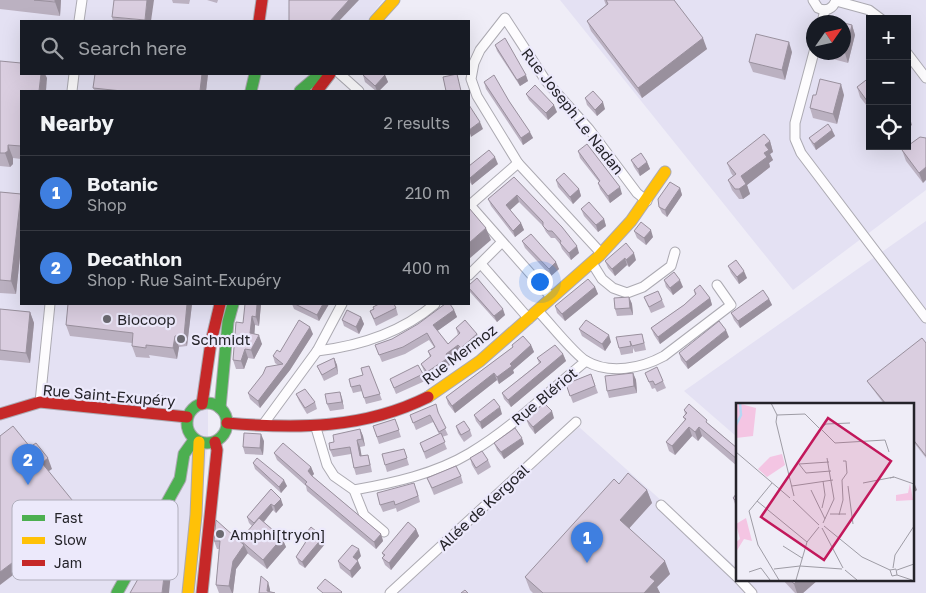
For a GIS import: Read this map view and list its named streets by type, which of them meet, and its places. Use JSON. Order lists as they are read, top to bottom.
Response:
{
  "streets": {
    "main road": ["Rue Mermoz", "Rue Saint-Exupéry"],
    "street": ["Rue Joseph Le Nadan", "Rue Blériot", "Allée de Kergoal"]
  },
  "crossings": [
    ["Rue Joseph Le Nadan", "Rue Mermoz"],
    ["Rue Mermoz", "Rue Saint-Exupéry"]
  ],
  "places": ["Biocoop", "Schmidt", "Amphi[tryon]"],
  "legend": ["Fast", "Slow", "Jam"],
  "north": "top right",
  "page": {
    "map_buttons": ["+", "−"],
    "search": "Search here",
    "heading": ["Nearby", "2 results"],
    "list": [
      {
        "mark": "1",
        "name": "Botanic",
        "note": "Shop",
        "value": "210 m"
      },
      {
        "mark": "2",
        "name": "Decathlon",
        "note": "Shop · Rue Saint-Exupéry",
        "value": "400 m"
      }
    ],
    "pins": ["2", "1"]
  }
}
